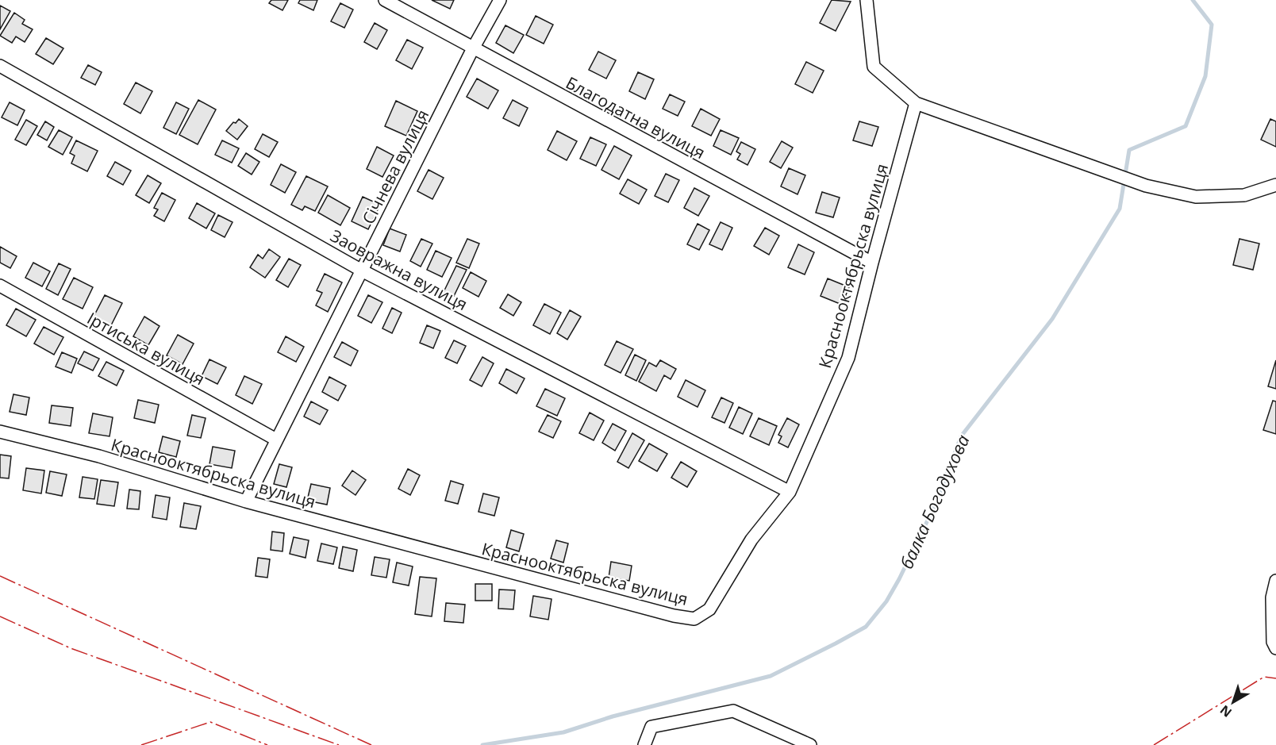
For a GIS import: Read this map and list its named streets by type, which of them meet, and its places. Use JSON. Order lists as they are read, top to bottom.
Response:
{
  "streets": {
    "street": [
      "Благодатна вулиця",
      "Січнева вулиця",
      "Краснооктябрьска вулиця",
      "Заовражна вулиця",
      "Іртиська вулиця"
    ]
  },
  "crossings": [
    ["Благодатна вулиця", "Січнева вулиця"],
    ["Благодатна вулиця", "Краснооктябрьска вулиця"],
    ["Січнева вулиця", "Краснооктябрьска вулиця"],
    ["Січнева вулиця", "Заовражна вулиця"],
    ["Січнева вулиця", "Іртиська вулиця"],
    ["Краснооктябрьска вулиця", "Заовражна вулиця"]
  ],
  "water": ["балка Богодухова"],
  "north": "bottom left"
}
